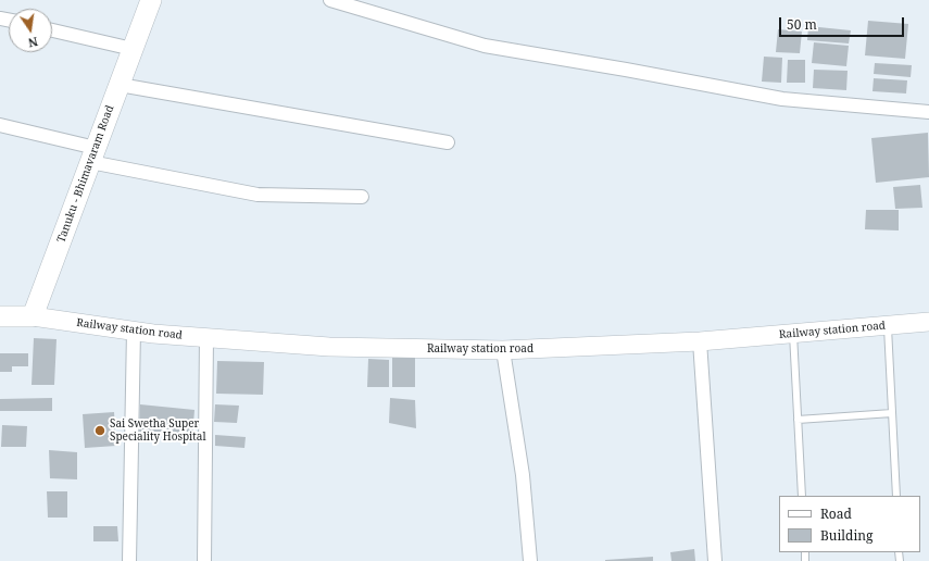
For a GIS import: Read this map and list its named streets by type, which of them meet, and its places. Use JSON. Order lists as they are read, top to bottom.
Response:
{
  "streets": {
    "main road": ["Tanuku - Bhimavaram Road"],
    "street": ["Railway station road"]
  },
  "crossings": [
    ["Tanuku - Bhimavaram Road", "Railway station road"]
  ],
  "places": ["Sai Swetha Super Speciality Hospital"],
  "legend": ["Road", "Building"],
  "scale_bar": "50 m",
  "north": "bottom"
}
